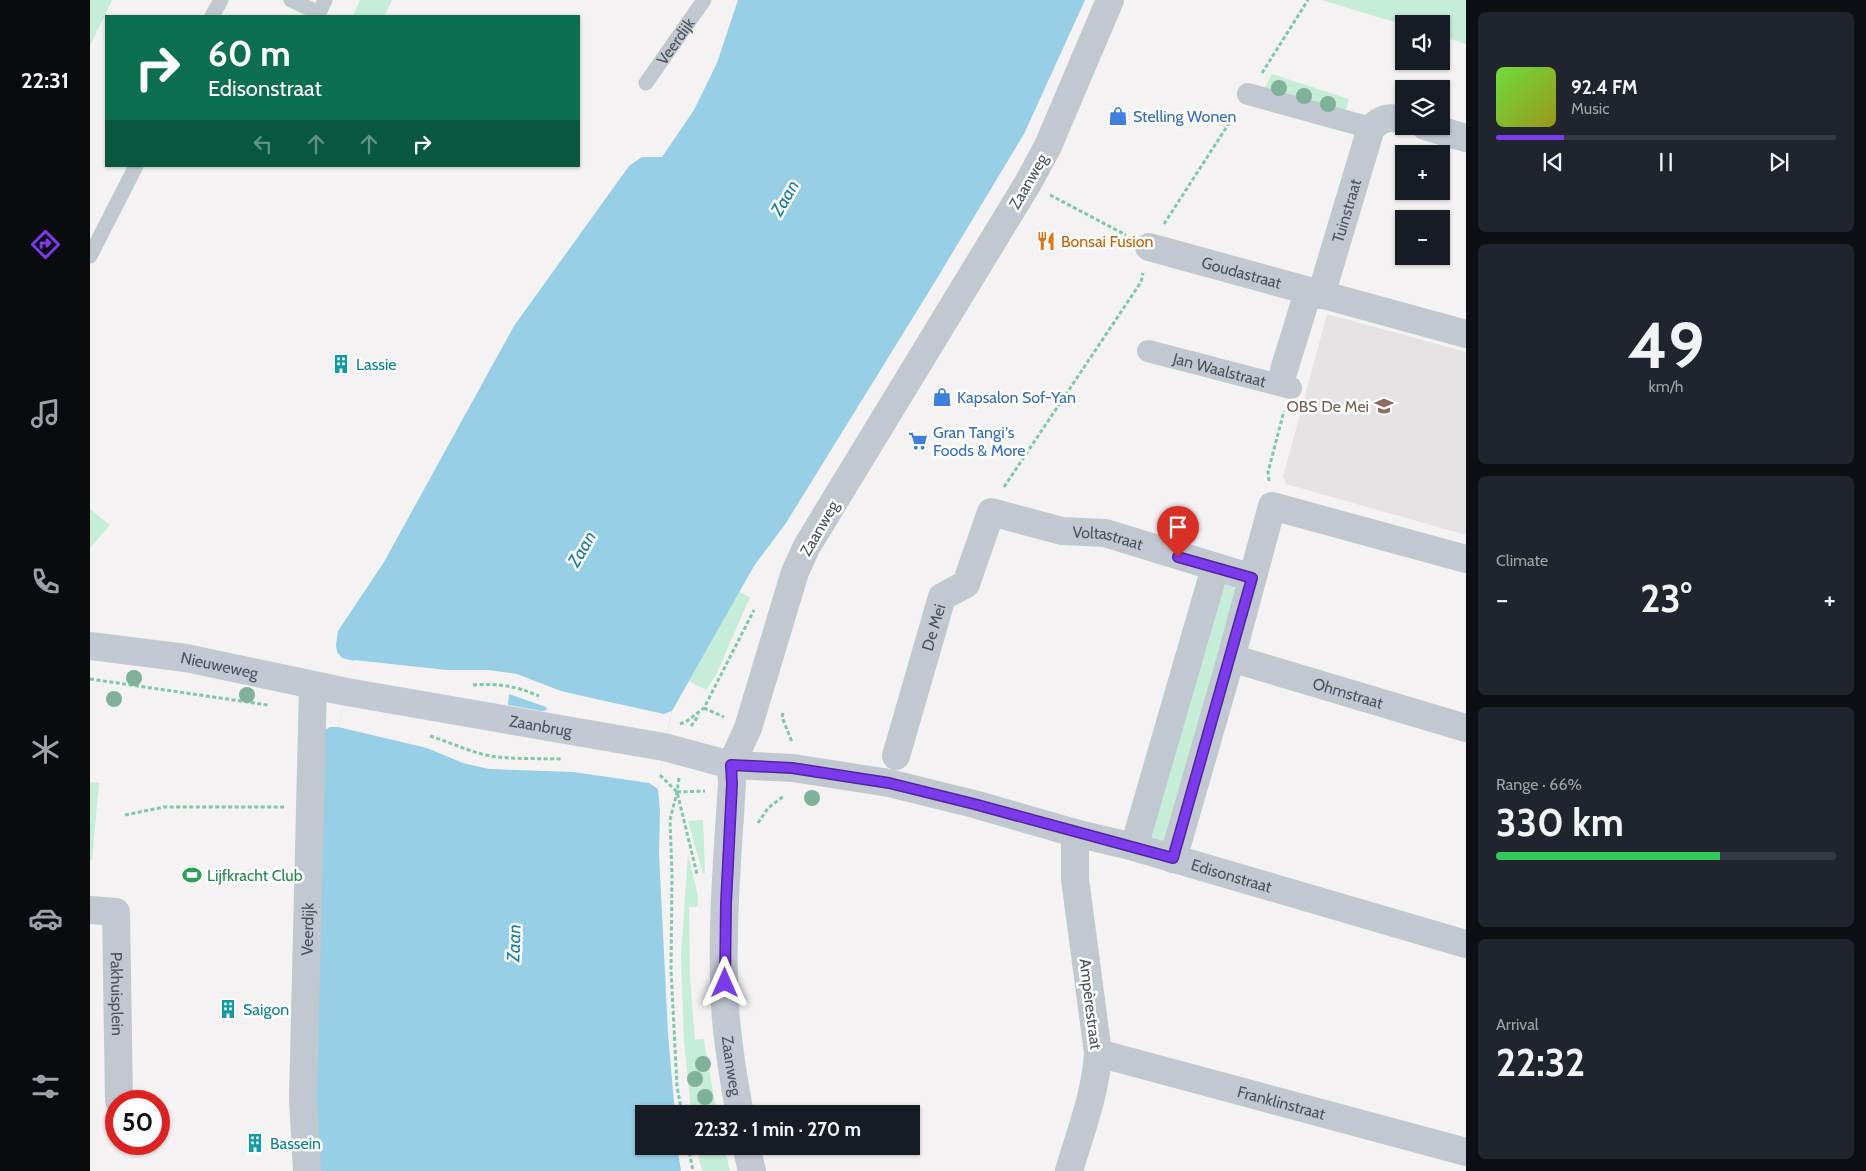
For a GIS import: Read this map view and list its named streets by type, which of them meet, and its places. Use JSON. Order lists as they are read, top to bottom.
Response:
{
  "streets": {
    "main road": ["Zaanweg", "Nieuweweg", "Zaanbrug"],
    "street": [
      "Veerdijk",
      "Tuinstraat",
      "Goudastraat",
      "Jan Waalstraat",
      "Voltastraat",
      "De Mei",
      "Ohmstraat",
      "Edisonstraat",
      "Pakhuisplein",
      "Ampèrestraat",
      "Franklinstraat"
    ]
  },
  "crossings": [
    ["Veerdijk", "Nieuweweg"],
    ["Zaanweg", "Zaanbrug"],
    ["Zaanweg", "Edisonstraat"],
    ["Tuinstraat", "Goudastraat"],
    ["Tuinstraat", "Jan Waalstraat"],
    ["Goudastraat", "Jan Waalstraat"],
    ["Voltastraat", "De Mei"],
    ["Nieuweweg", "Zaanbrug"],
    ["Zaanbrug", "Edisonstraat"],
    ["Edisonstraat", "Ampèrestraat"],
    ["Ampèrestraat", "Franklinstraat"]
  ],
  "water": ["Zaan"],
  "places": {
    "shop": ["Stelling Wonen", "Kapsalon Sof-Yan"],
    "restaurant": ["Bonsai Fusion"],
    "building": ["Lassie", "Saigon", "Bassein"],
    "school or university": ["OBS De Mei"],
    "supermarket": ["Gran Tangi's Foods & More"],
    "sports": ["Lijfkracht Club"]
  },
  "page": {
    "tabs": "22:31",
    "map_buttons": ["+", "−"],
    "turn": ["60 m", "Edisonstraat"],
    "song": ["92.4 FM", "Music"],
    "tile": [
      ["49", "km/h"],
      "Climate",
      ["Range · 66%", "330 km"],
      ["Arrival", "22:32"]
    ],
    "heat": ["−", "23°", "+"],
    "limit": "50",
    "trip": "22:32 · 1 min · 270 m"
  }
}
